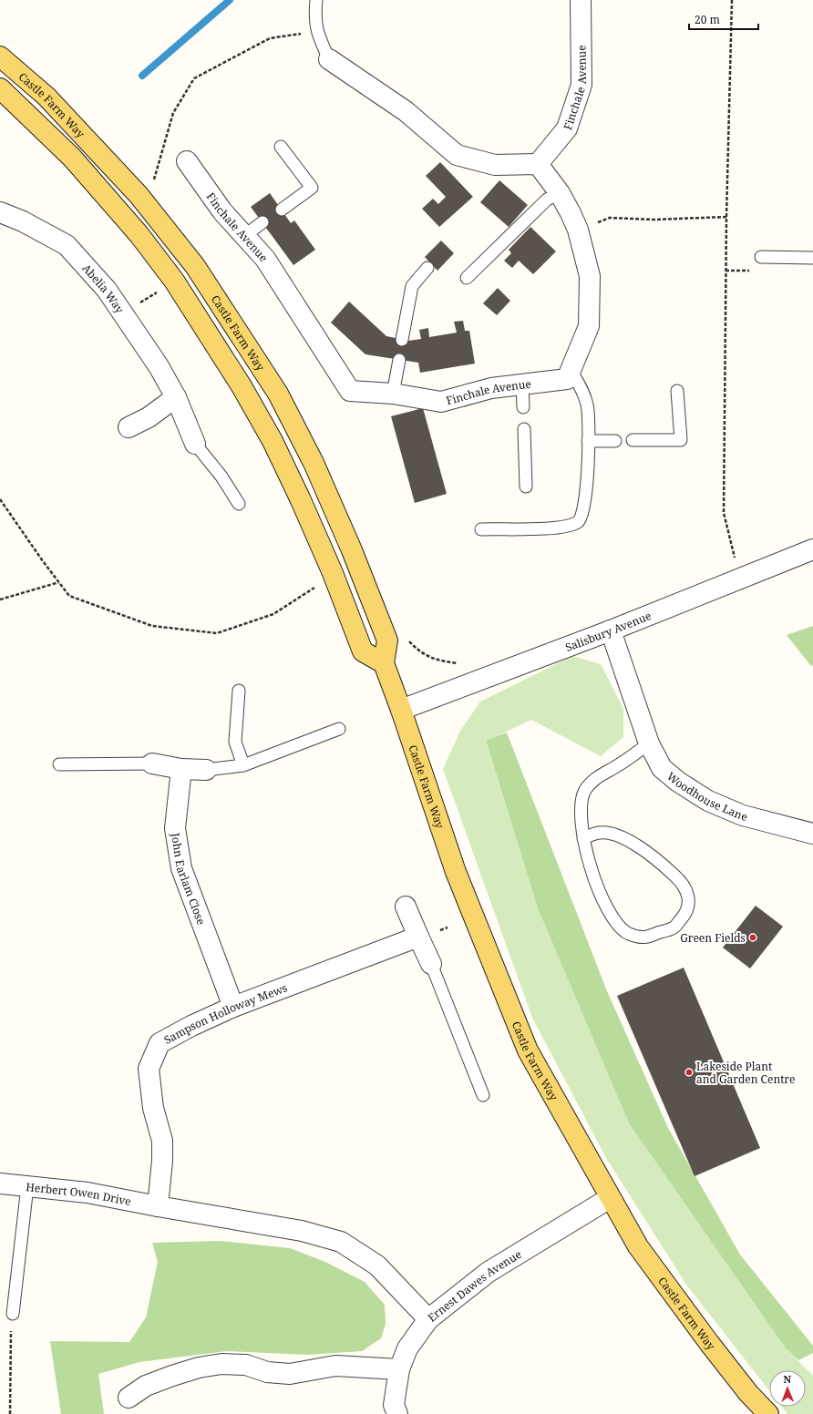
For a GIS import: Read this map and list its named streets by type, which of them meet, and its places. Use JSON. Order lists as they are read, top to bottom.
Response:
{
  "streets": {
    "main road": ["Castle Farm Way"],
    "street": [
      "Finchale Avenue",
      "Abelia Way",
      "Salisbury Avenue",
      "Woodhouse Lane",
      "John Earlam Close",
      "Sampson Holloway Mews",
      "Herbert Owen Drive",
      "Ernest Dawes Avenue"
    ]
  },
  "crossings": [
    ["Castle Farm Way", "Salisbury Avenue"],
    ["Castle Farm Way", "Ernest Dawes Avenue"],
    ["Salisbury Avenue", "Woodhouse Lane"],
    ["John Earlam Close", "Sampson Holloway Mews"],
    ["Sampson Holloway Mews", "Herbert Owen Drive"]
  ],
  "places": ["Green Fields", "Lakeside Plant and Garden Centre"],
  "scale_bar": "20 m",
  "north": "top"
}
